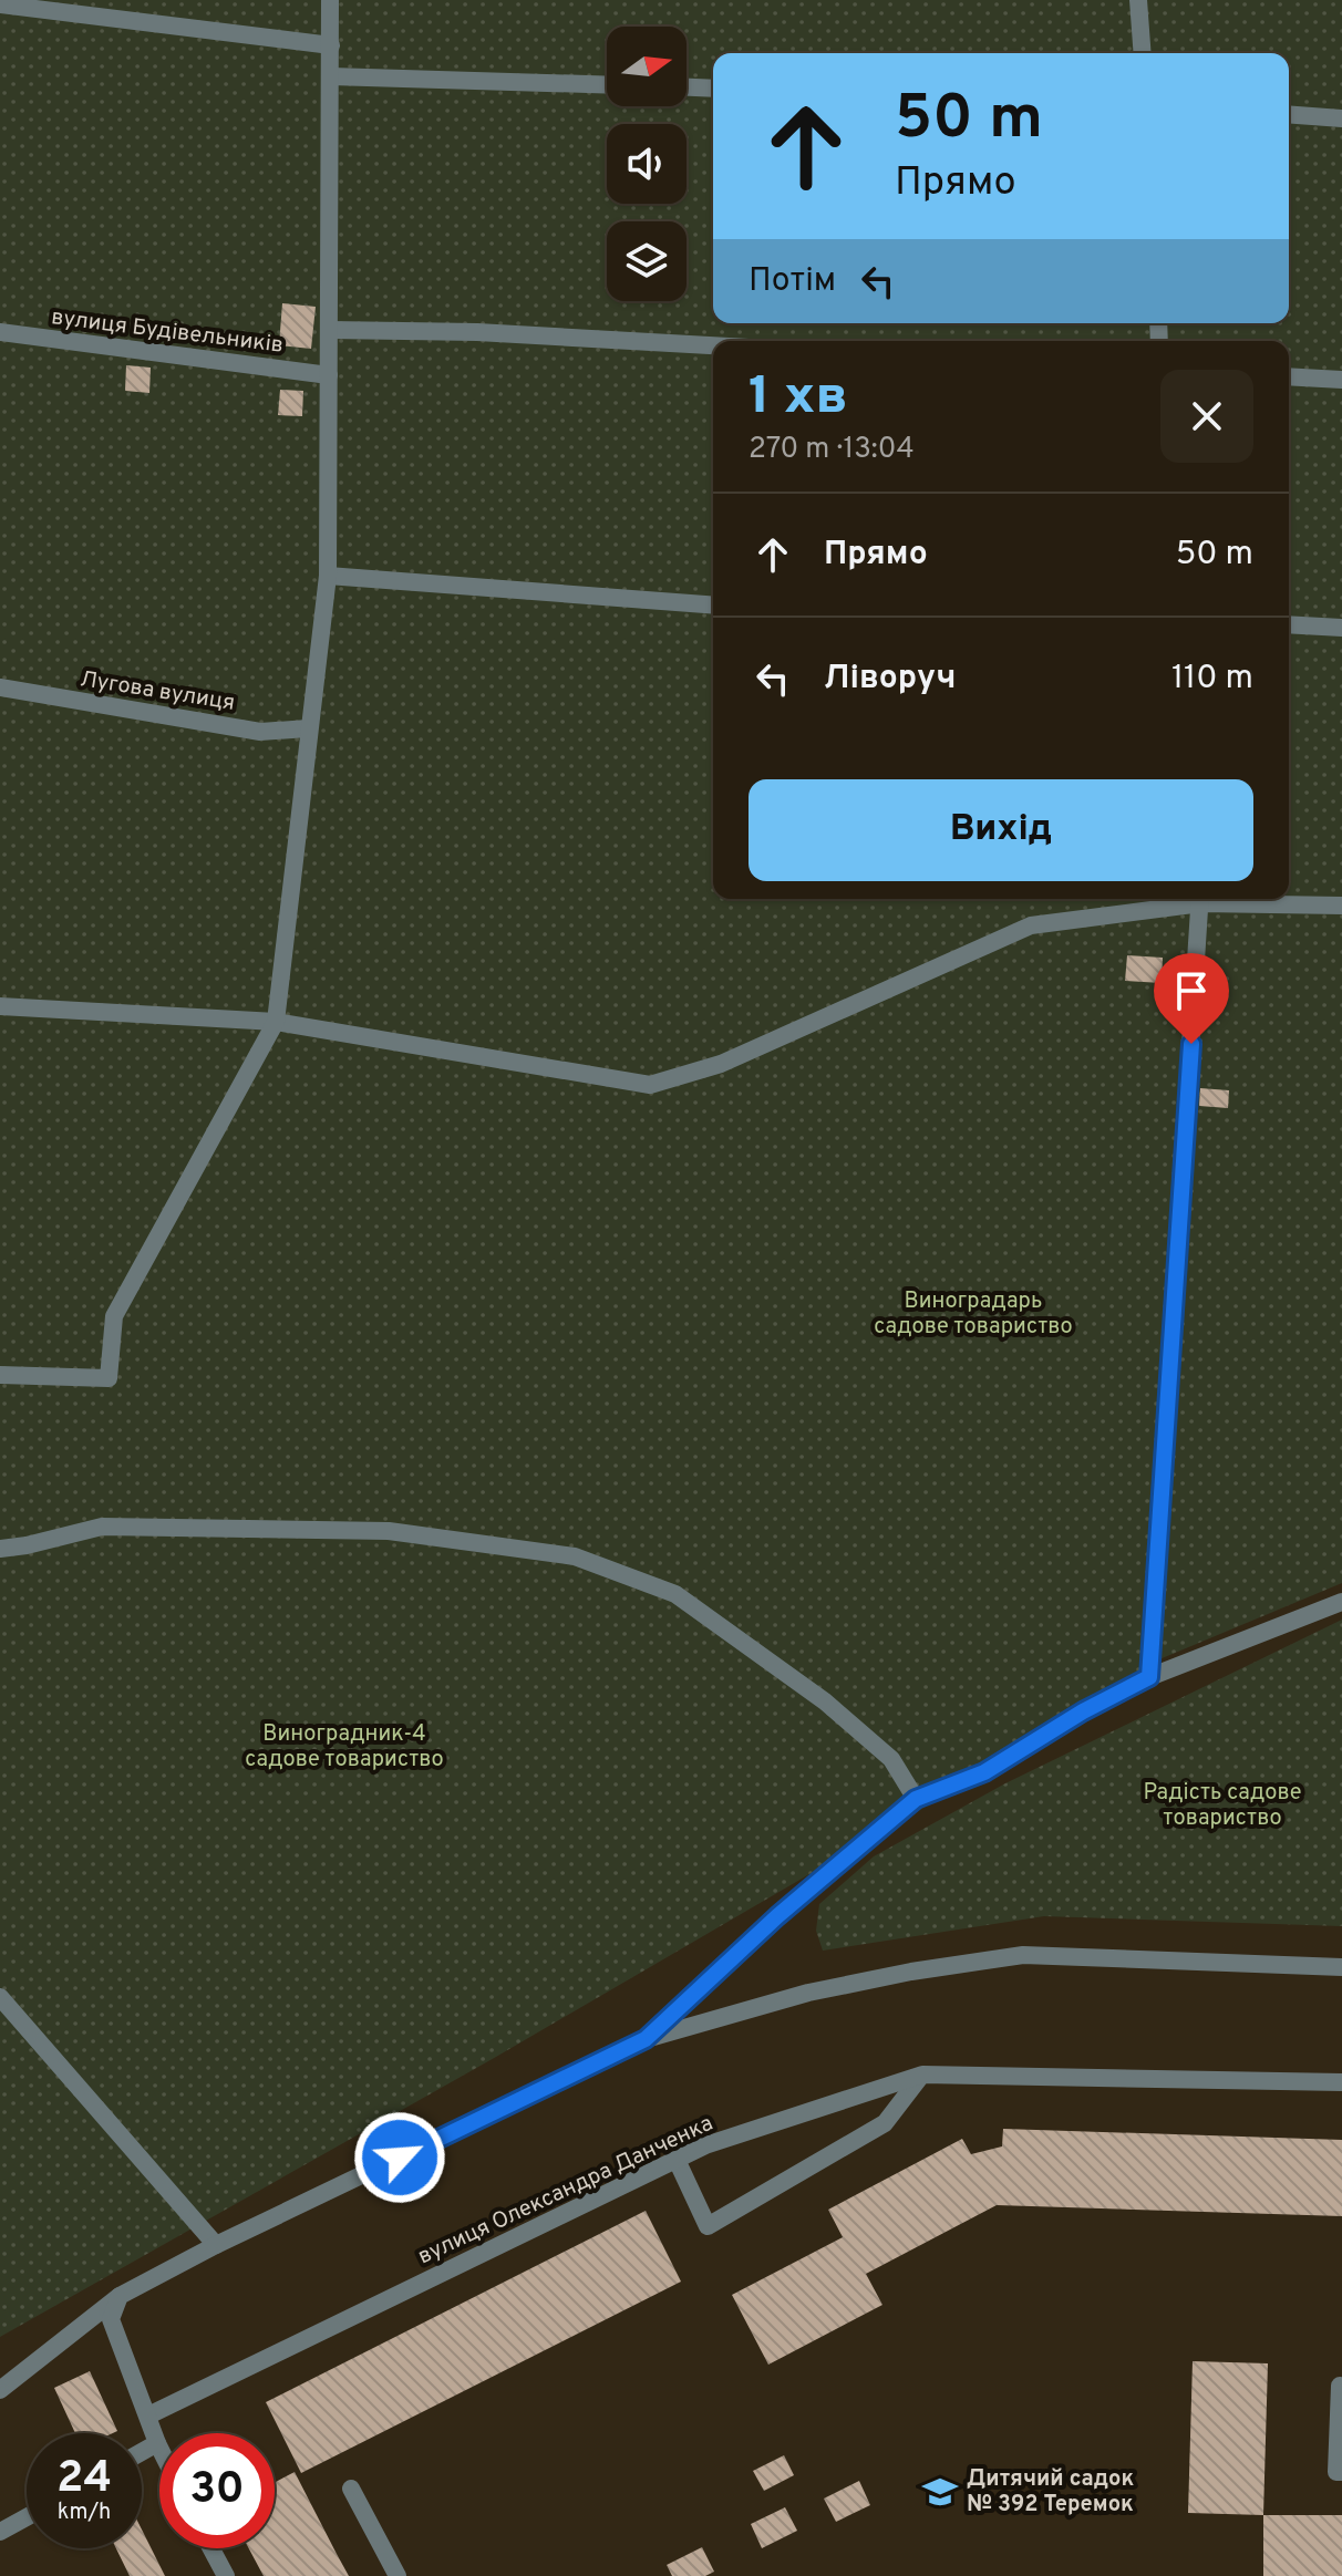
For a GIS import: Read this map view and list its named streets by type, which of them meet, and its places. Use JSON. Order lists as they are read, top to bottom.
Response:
{
  "streets": {
    "street": ["вулиця Будівельників", "Лугова вулиця", "вулиця Олександра Данченка"]
  },
  "parks": ["Виноградарь садове товариство", "Виноградник-4 садове товариство", "Радість садове товариство"],
  "places": {
    "school or university": ["Дитячий садок № 392 Теремок"]
  },
  "north": "right",
  "page": {
    "turn": ["50 m", "Прямо"],
    "then": "Потім",
    "heading": ["1 хв", "270 m · 13:04"],
    "list": [
      {
        "name": "Прямо",
        "value": "50 m"
      },
      {
        "name": "Ліворуч",
        "value": "110 m"
      }
    ],
    "buttons": "Вихід",
    "speed": "24 km/h",
    "limit": "30"
  }
}
